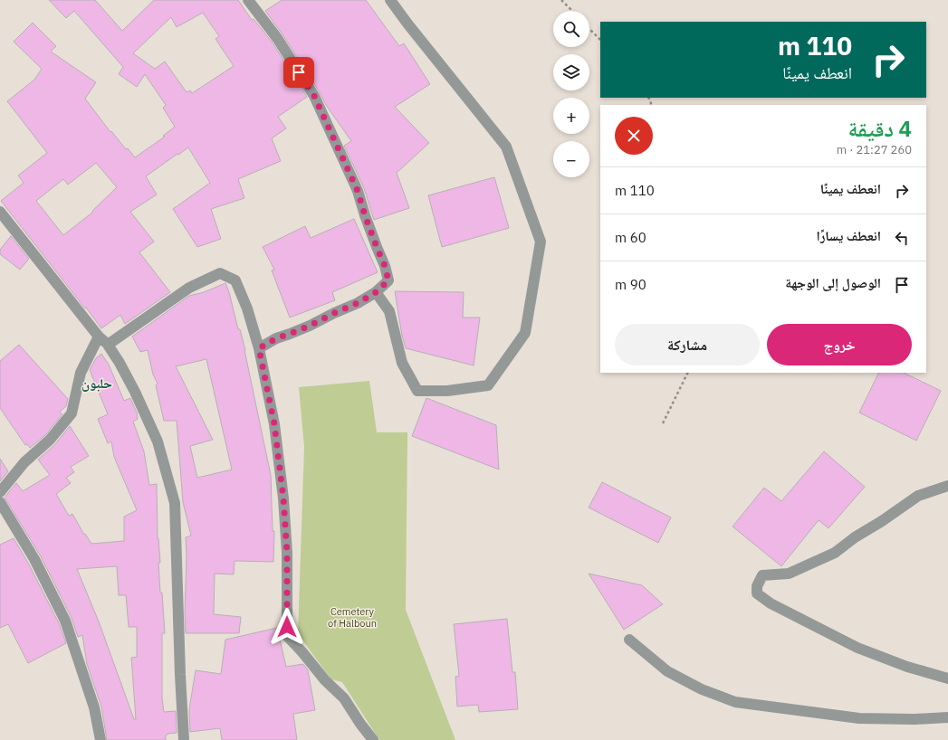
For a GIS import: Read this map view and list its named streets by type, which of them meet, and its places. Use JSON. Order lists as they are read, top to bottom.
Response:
{
  "districts": ["حلبون"],
  "parks": ["Cemetery of Halboun"],
  "page": {
    "map_buttons": ["+", "−"],
    "turn": ["110 m", "انعطف يمينًا"],
    "heading": ["4 دقيقة", "260 m · 21:27"],
    "list": [
      {
        "name": "انعطف يمينًا",
        "value": "110 m"
      },
      {
        "name": "انعطف يسارًا",
        "value": "60 m"
      },
      {
        "name": "الوصول إلى الوجهة",
        "value": "90 m"
      }
    ],
    "buttons": ["خروج", "مشاركة"]
  }
}
